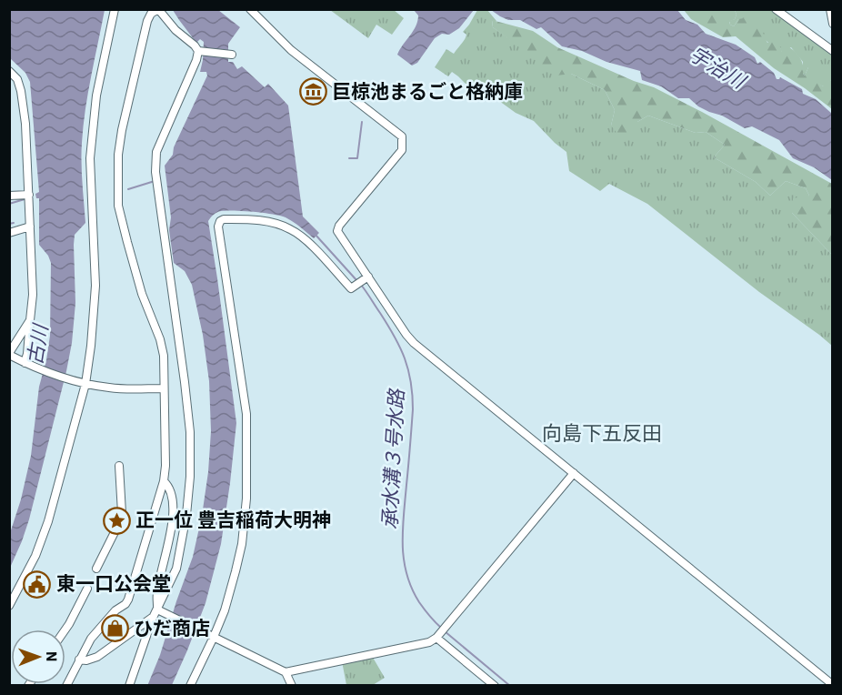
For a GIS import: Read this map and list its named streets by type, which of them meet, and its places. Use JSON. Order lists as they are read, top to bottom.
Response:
{
  "districts": ["向島下五反田"],
  "water": ["宇治川", "古川", "承水溝３号水路"],
  "places": {
    "museum": ["巨椋池まるごと格納庫"],
    "place": ["正一位 豊吉稲荷大明神"],
    "public building": ["東一口公会堂"],
    "shop": ["ひだ商店"]
  },
  "north": "right"
}
